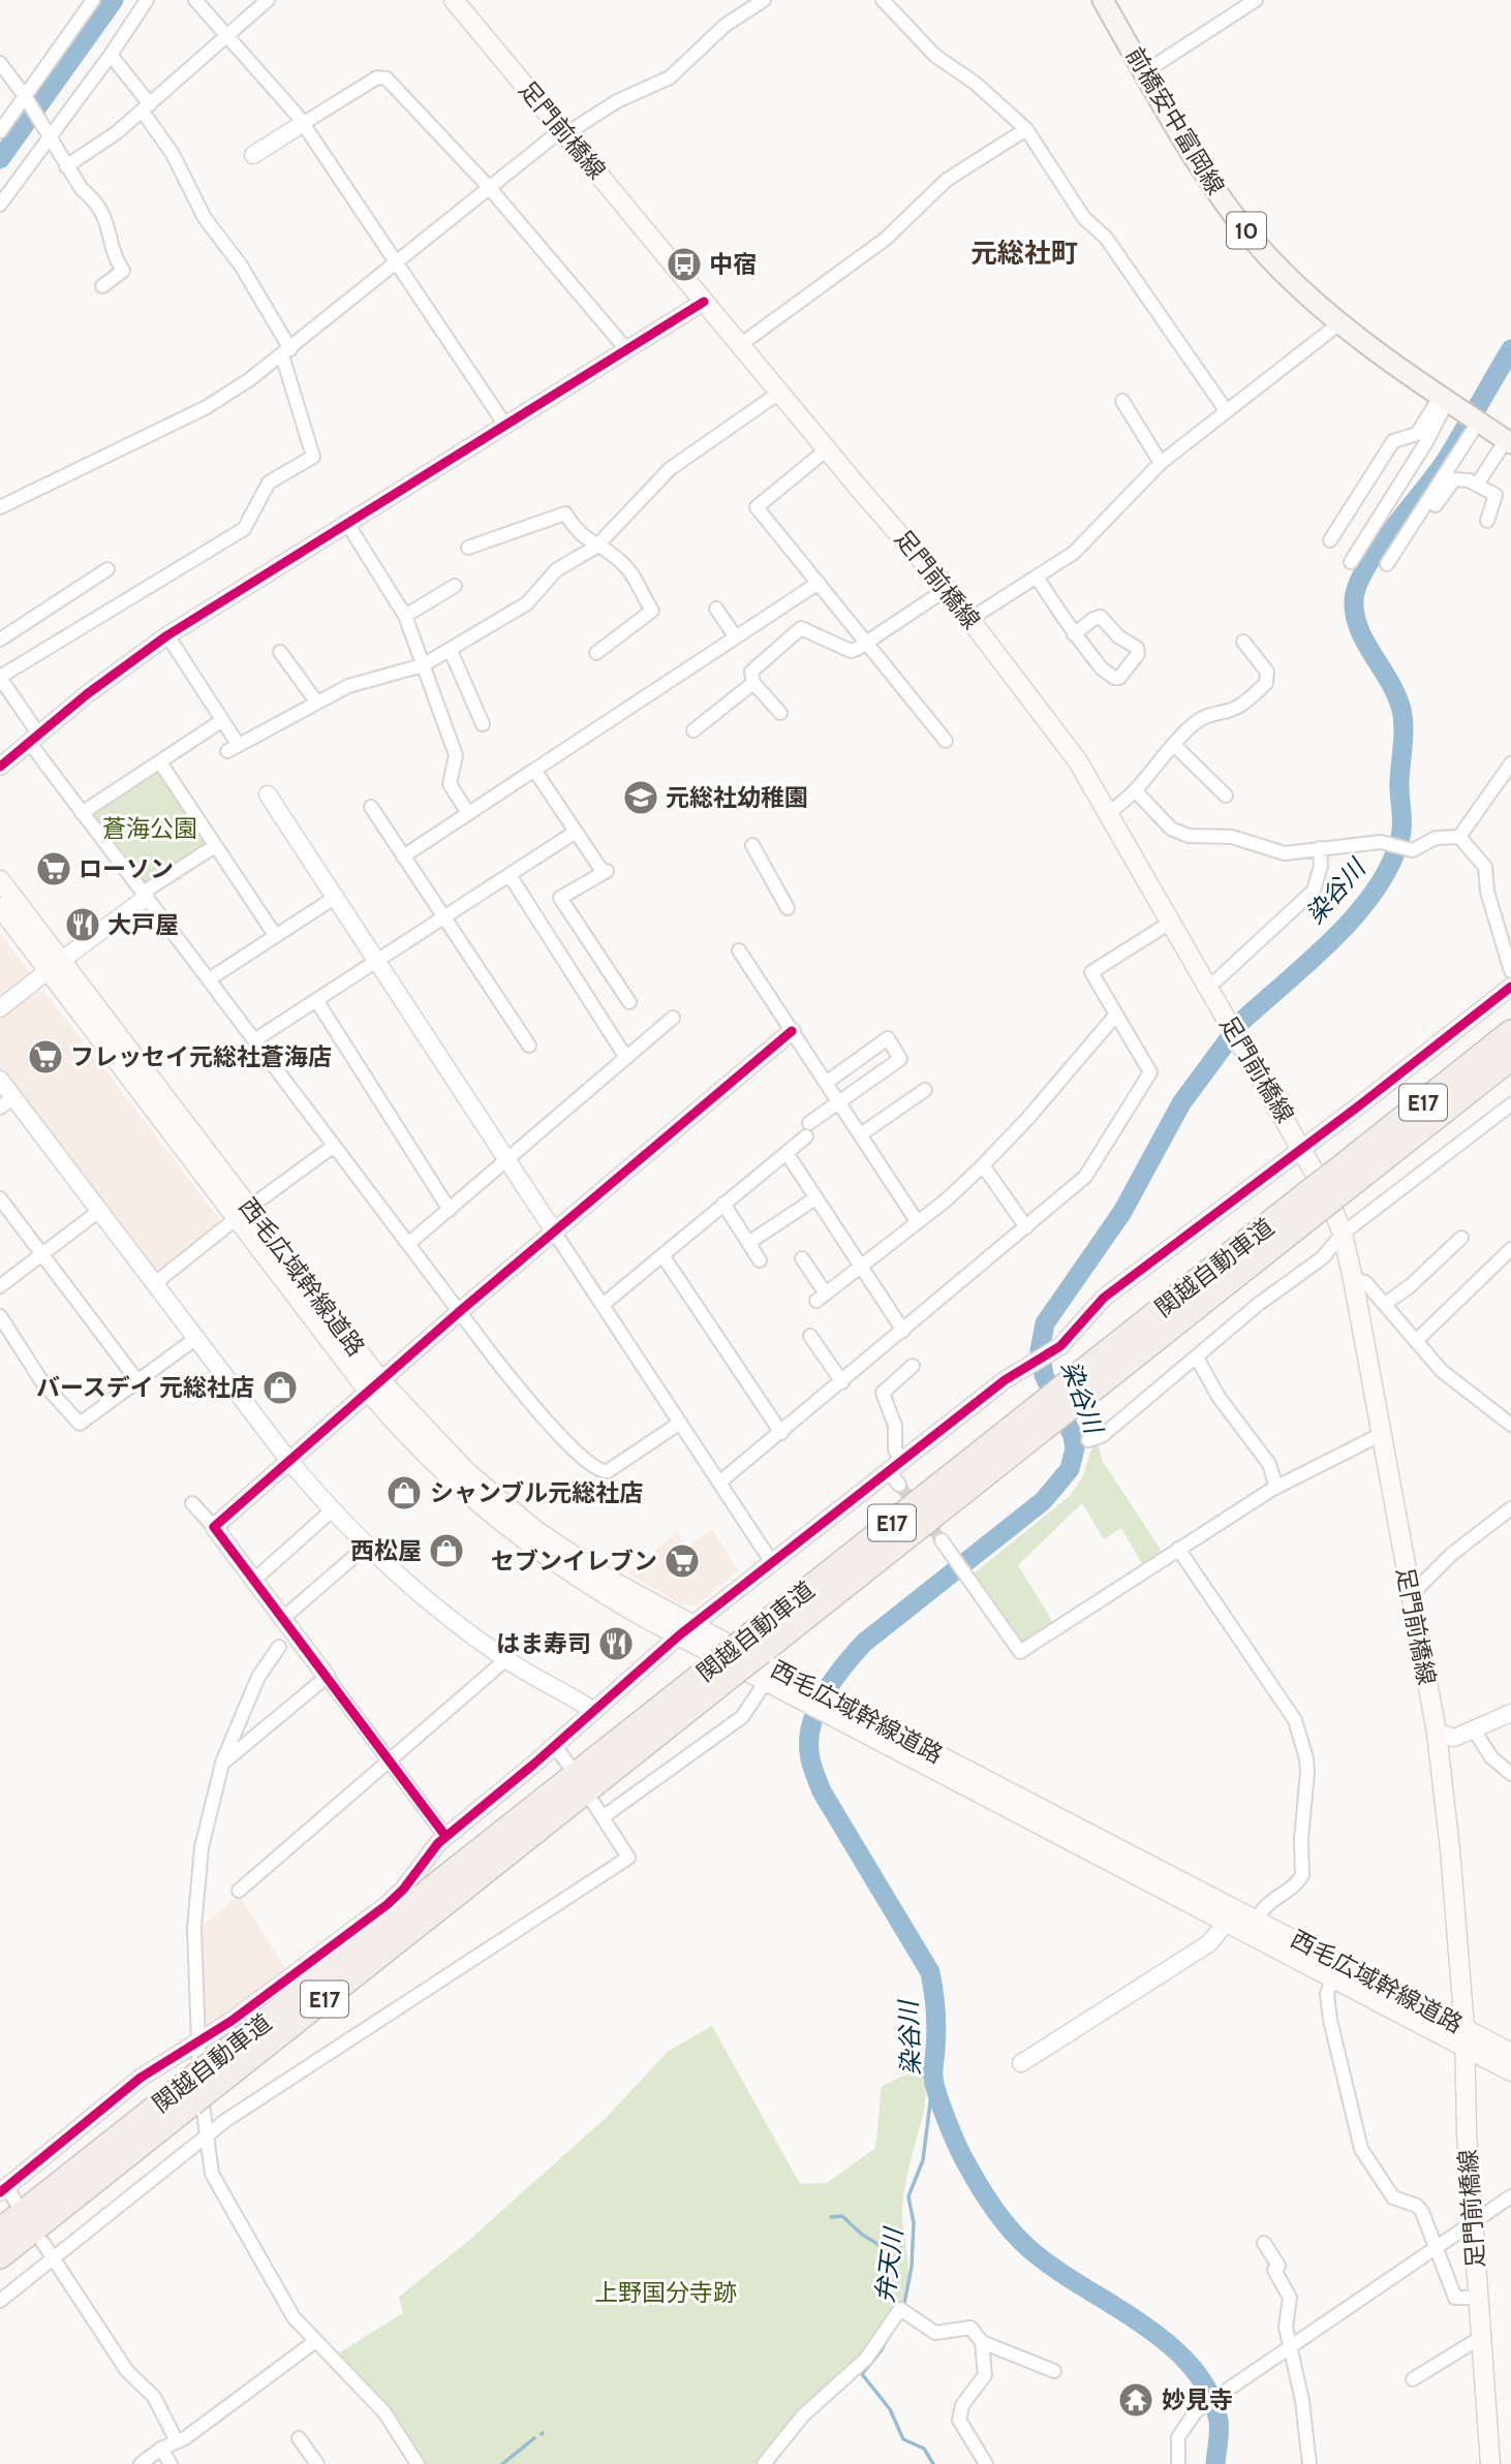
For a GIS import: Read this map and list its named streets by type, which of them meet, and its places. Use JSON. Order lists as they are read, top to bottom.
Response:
{
  "streets": {
    "highway": ["E17", "関越自動車道"],
    "main road": [
      "前橋安中富岡線",
      "足門前橋線",
      "10",
      "西毛広域幹線道路"
    ]
  },
  "crossings": [
    ["前橋安中富岡線", "10"],
    ["足門前橋線", "西毛広域幹線道路"]
  ],
  "districts": ["元総社町"],
  "water": ["染谷川", "弁天川"],
  "parks": ["蒼海公園", "上野国分寺跡"],
  "places": {
    "bus stop": ["中宿"],
    "school or university": ["元総社幼稚園"],
    "supermarket": ["ローソン", "フレッセイ元総社蒼海店", "セブンイレブン"],
    "restaurant": ["大戸屋", "はま寿司"],
    "shop": ["バースデイ 元総社店", "シャンブル元総社店", "西松屋"],
    "temple": ["妙見寺"]
  }
}
